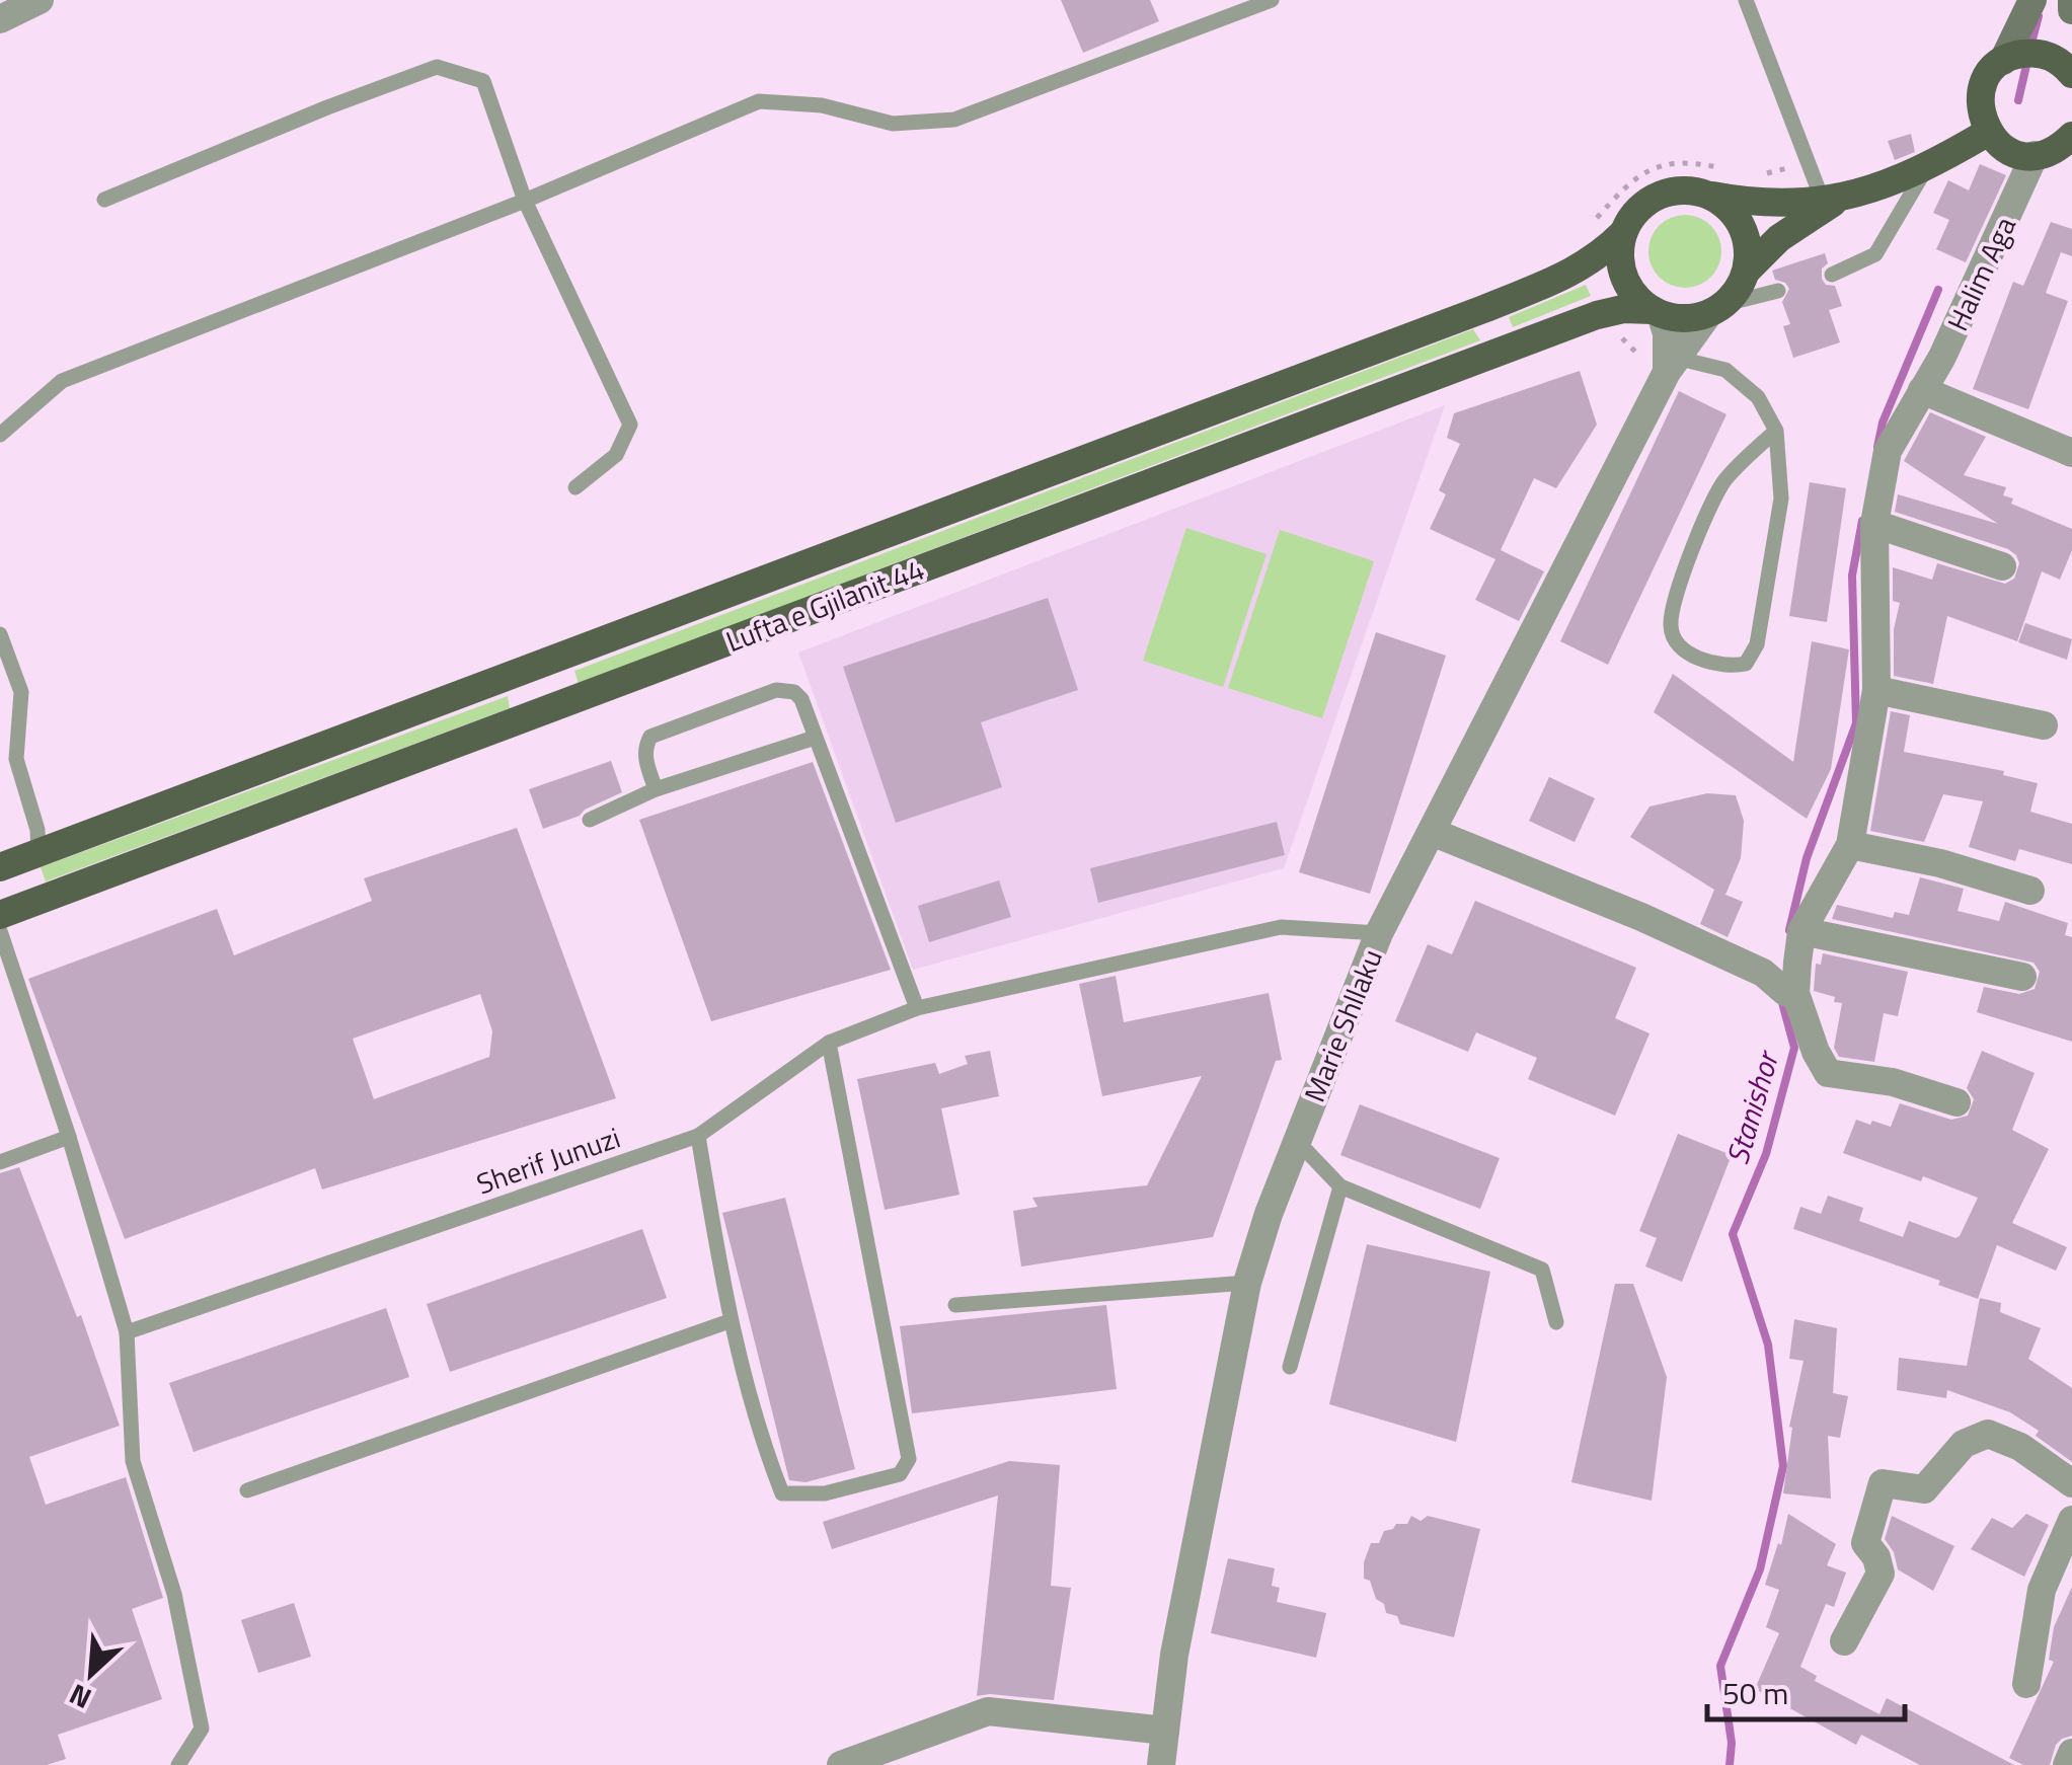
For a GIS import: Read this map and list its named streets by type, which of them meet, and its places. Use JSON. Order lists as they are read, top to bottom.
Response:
{
  "streets": {
    "main road": ["Lufta e Gjilanit 44"],
    "street": ["Halim Aga", "Marie Shllaku"],
    "lane": ["Sherif Junuzi"]
  },
  "crossings": [
    ["Lufta e Gjilanit 44", "Marie Shllaku"],
    ["Marie Shllaku", "Sherif Junuzi"]
  ],
  "water": ["Stanishor"],
  "scale_bar": "50 m",
  "north": "bottom left"
}
